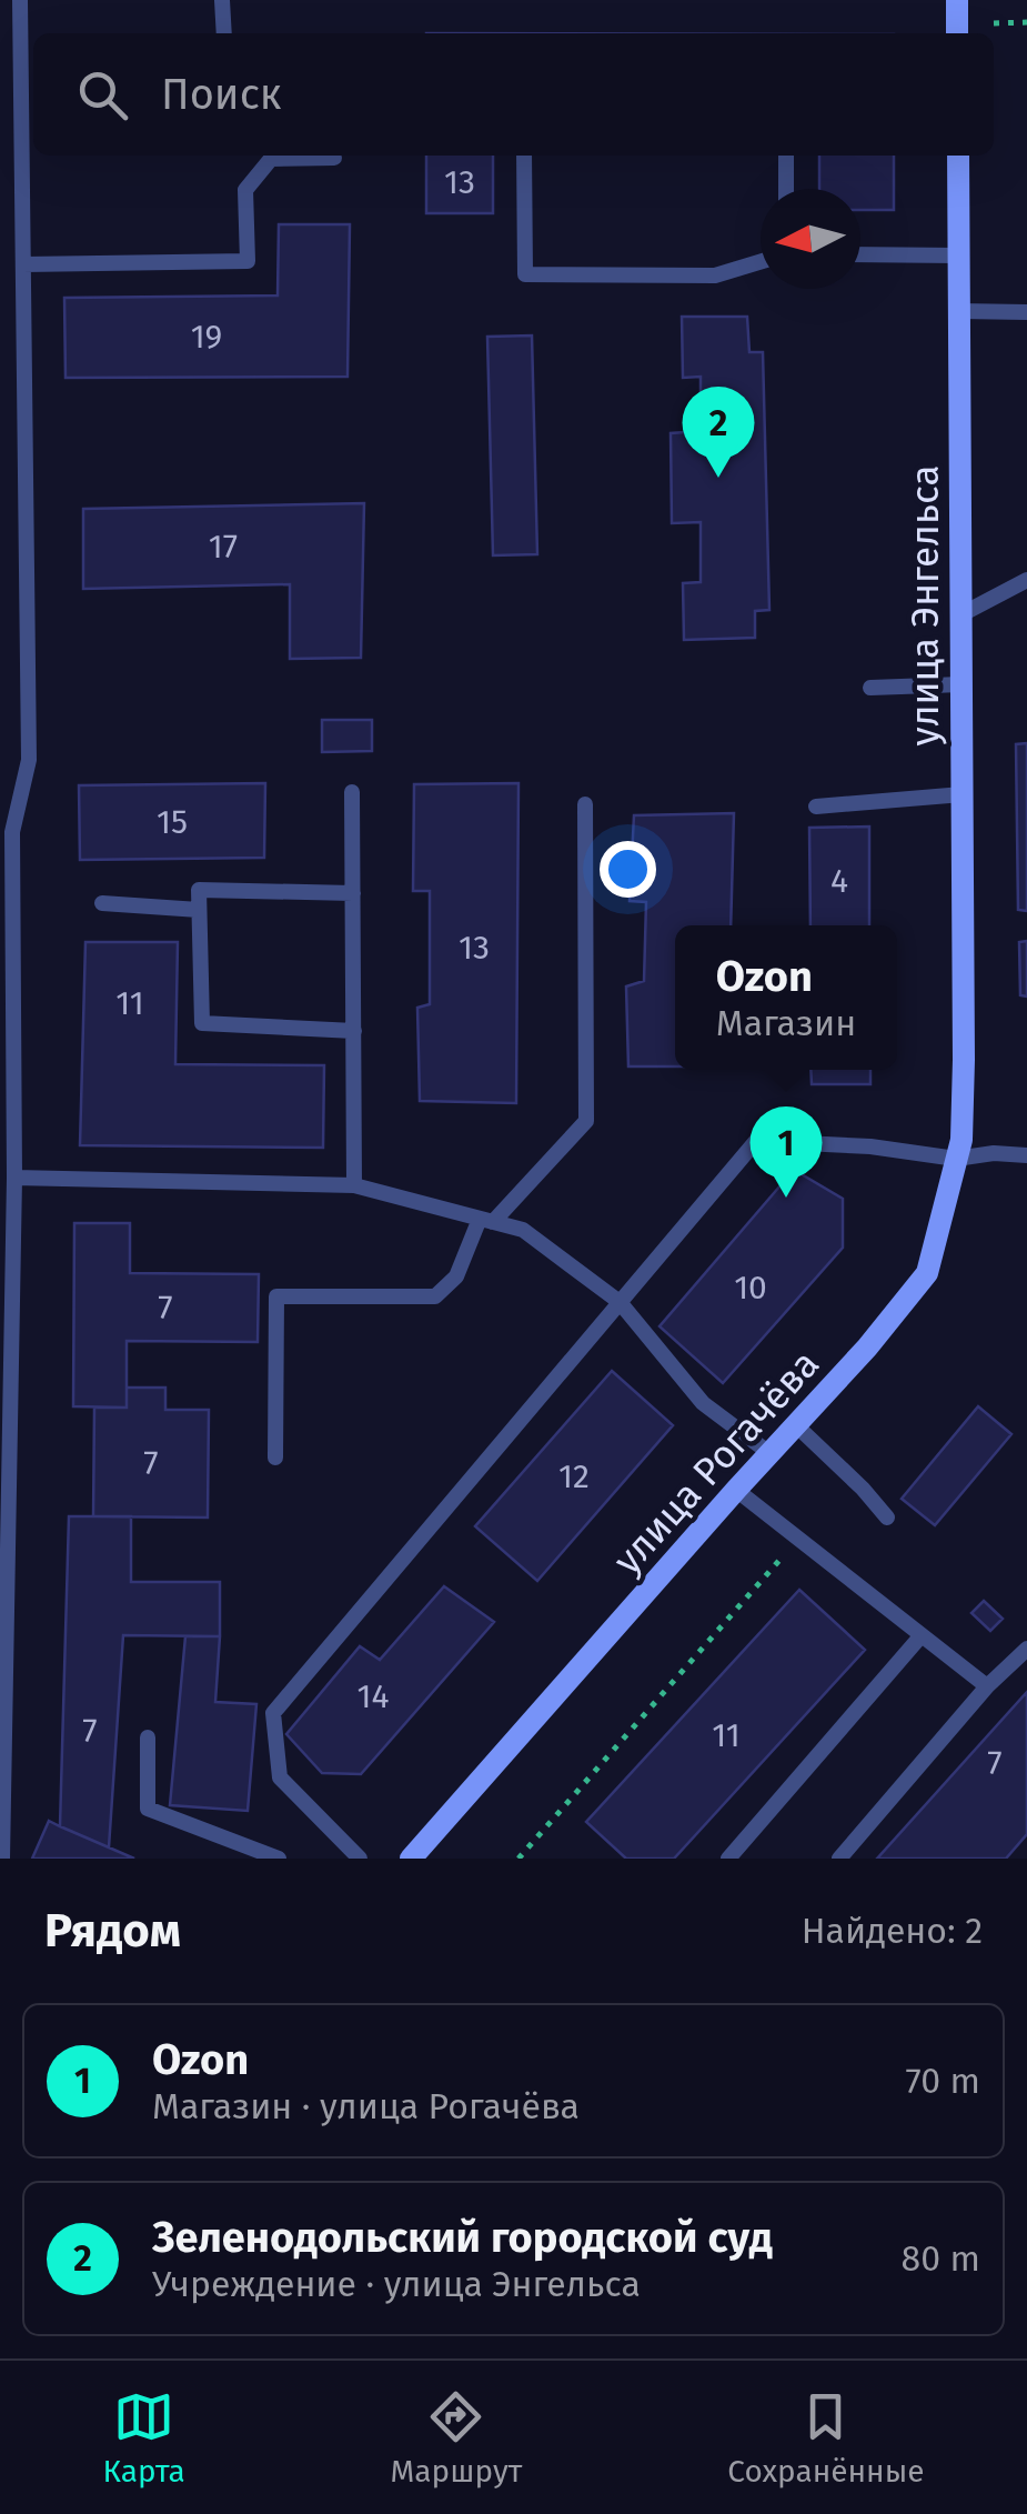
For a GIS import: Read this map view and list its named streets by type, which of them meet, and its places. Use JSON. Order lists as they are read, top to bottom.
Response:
{
  "streets": {
    "street": ["улица Энгельса", "улица Рогачёва"]
  },
  "crossings": [
    ["улица Энгельса", "улица Рогачёва"]
  ],
  "house_numbers": [
    "13",
    "19",
    "17",
    "15",
    "4",
    "13",
    "11",
    "10",
    "7",
    "7",
    "12",
    "14",
    "7",
    "11",
    "7"
  ],
  "north": "left",
  "page": {
    "search": "Поиск",
    "pins": ["2", "1"],
    "popup": ["Ozon", "Магазин"],
    "heading": ["Рядом", "Найдено: 2"],
    "list": [
      {
        "mark": "1",
        "name": "Ozon",
        "note": "Магазин · улица Рогачёва",
        "value": "70 m"
      },
      {
        "mark": "2",
        "name": "Зеленодольский городской суд",
        "note": "Учреждение · улица Энгельса",
        "value": "80 m"
      }
    ],
    "nav": ["Карта", "Маршрут", "Сохранённые"]
  }
}
